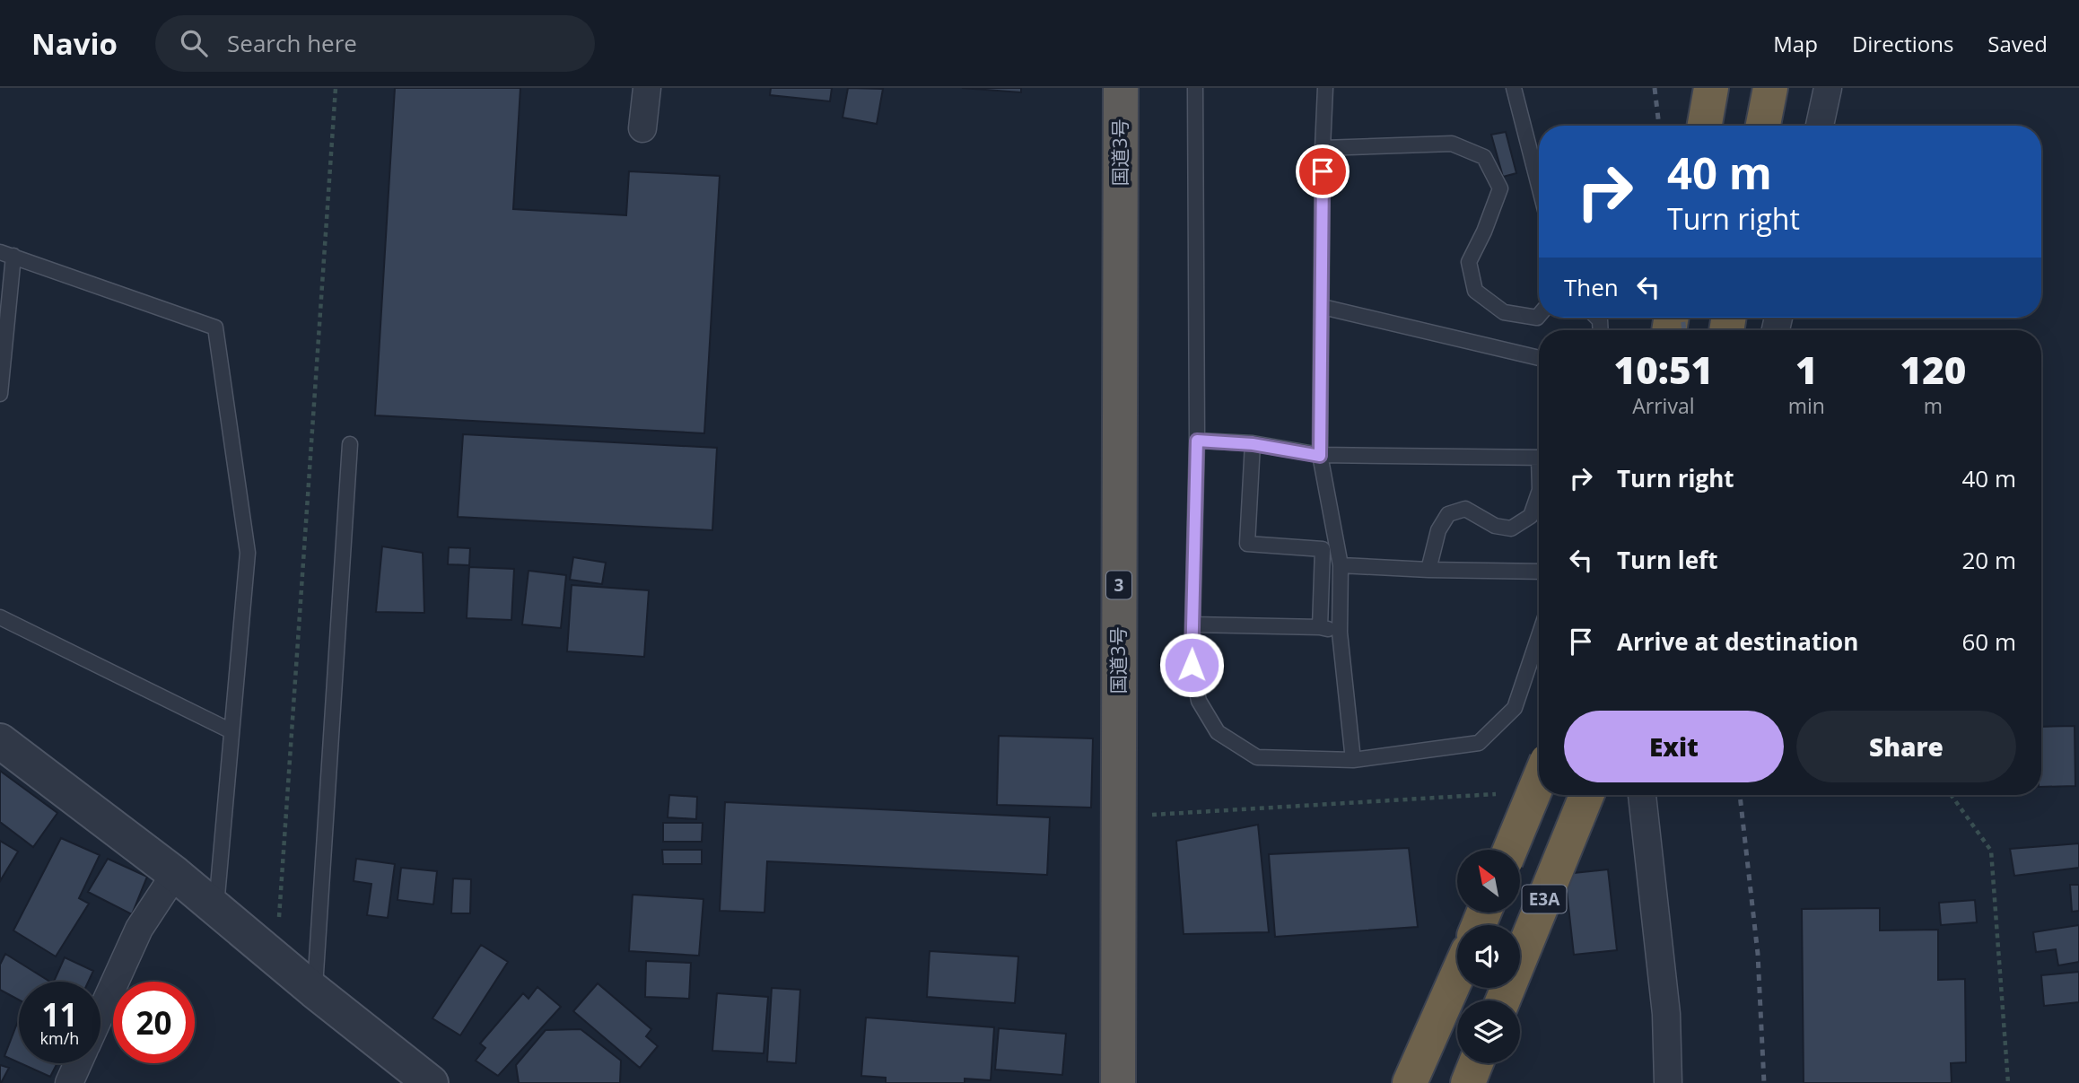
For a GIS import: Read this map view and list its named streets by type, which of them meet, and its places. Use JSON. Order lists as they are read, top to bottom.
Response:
{
  "streets": {
    "highway": ["国道3号", "3", "E3A"]
  },
  "north": "top left",
  "page": {
    "header": "Navio",
    "search": "Search here",
    "nav": ["Map", "Directions", "Saved"],
    "turn": ["40 m", "Turn right"],
    "then": "Then",
    "eta": [
      "10:51",
      "Arrival",
      "1",
      "min",
      "120",
      "m"
    ],
    "list": [
      {
        "name": "Turn right",
        "value": "40 m"
      },
      {
        "name": "Turn left",
        "value": "20 m"
      },
      {
        "name": "Arrive at destination",
        "value": "60 m"
      }
    ],
    "buttons": ["Exit", "Share"],
    "speed": "11 km/h",
    "limit": "20"
  }
}
